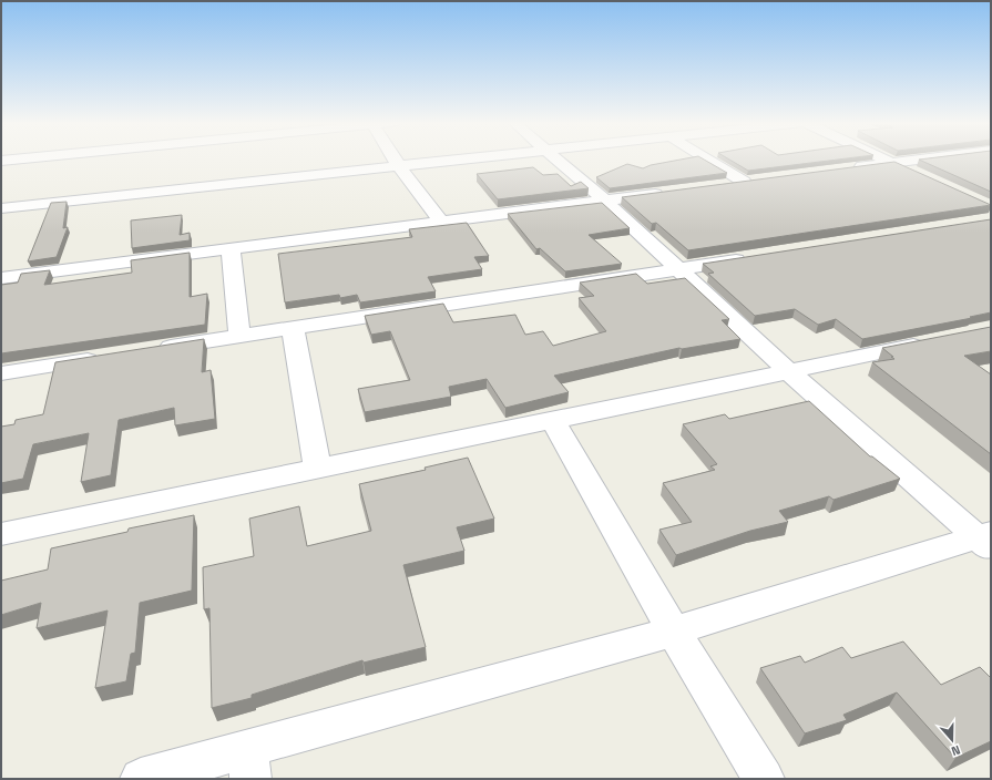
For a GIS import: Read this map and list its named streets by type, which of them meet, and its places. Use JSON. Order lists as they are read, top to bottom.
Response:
{
  "north": "bottom"
}
